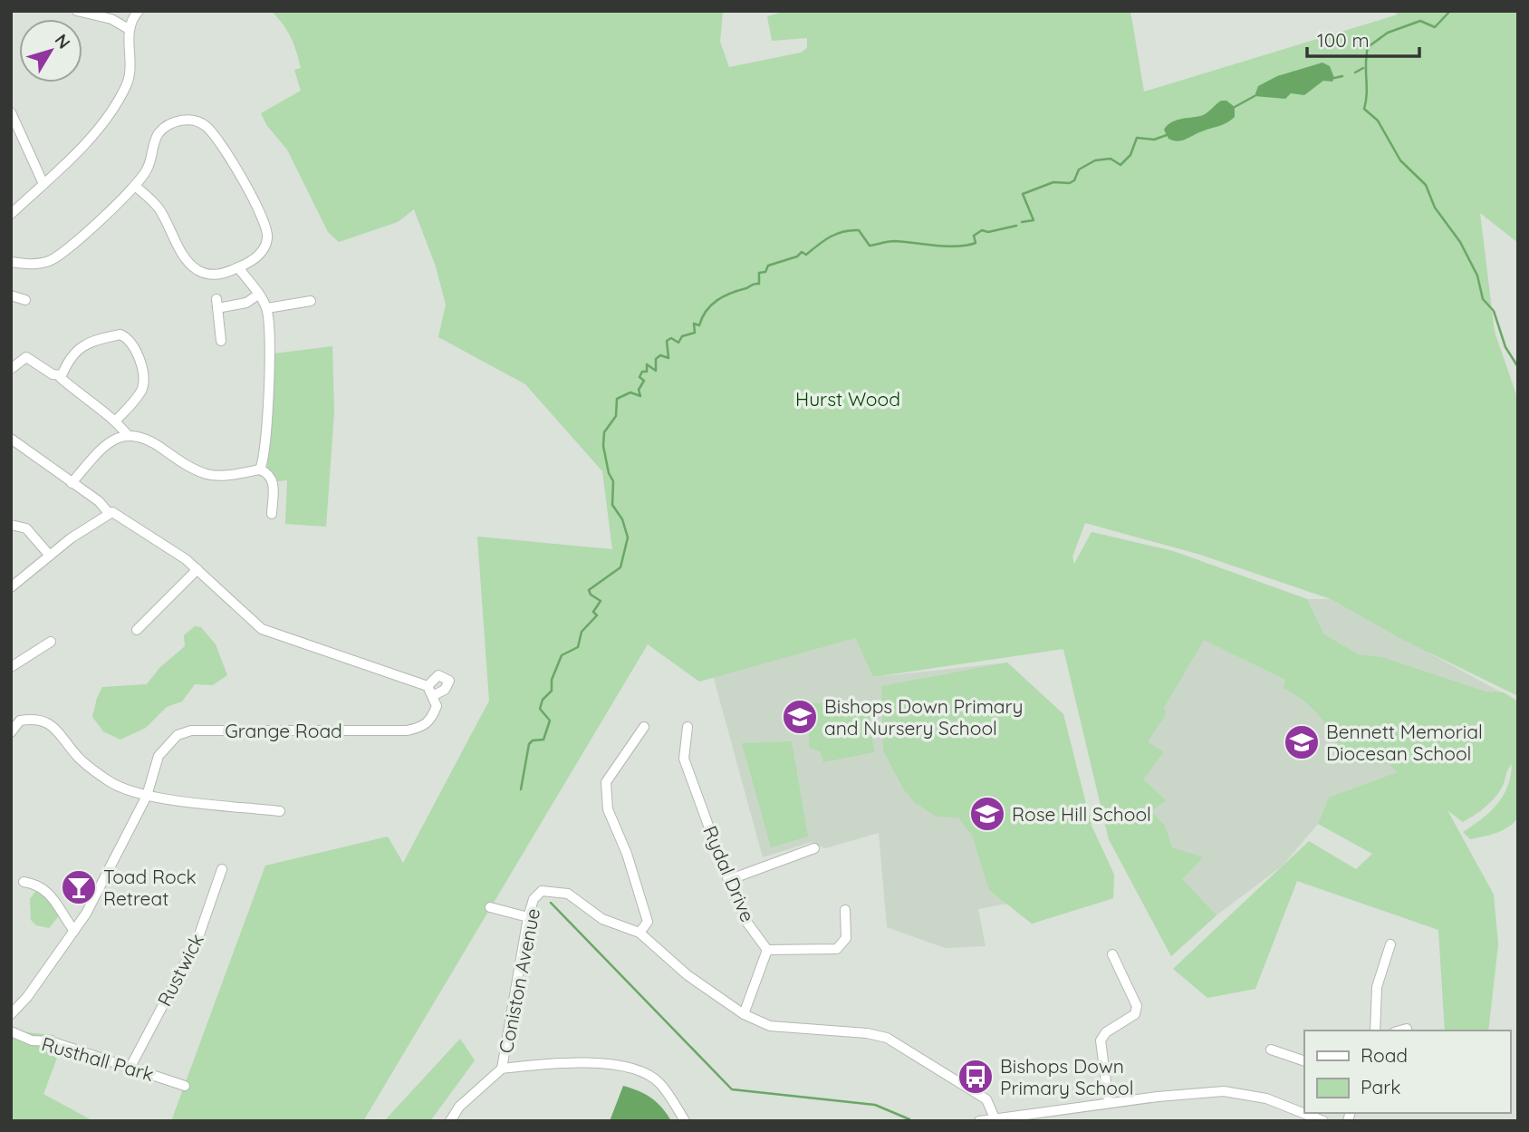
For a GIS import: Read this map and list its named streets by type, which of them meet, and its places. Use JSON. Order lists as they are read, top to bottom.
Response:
{
  "streets": {
    "street": [
      "Grange Road",
      "Rydal Drive",
      "Rustwick",
      "Coniston Avenue",
      "Rusthall Park"
    ]
  },
  "crossings": [
    ["Rustwick", "Rusthall Park"]
  ],
  "parks": ["Hurst Wood"],
  "places": {
    "school or university": ["Bishops Down Primary and Nursery School", "Bennett Memorial Diocesan School", "Rose Hill School"],
    "bar": ["Toad Rock Retreat"],
    "bus stop": ["Bishops Down Primary School"]
  },
  "legend": ["Road", "Park"],
  "scale_bar": "100 m",
  "north": "top right"
}
